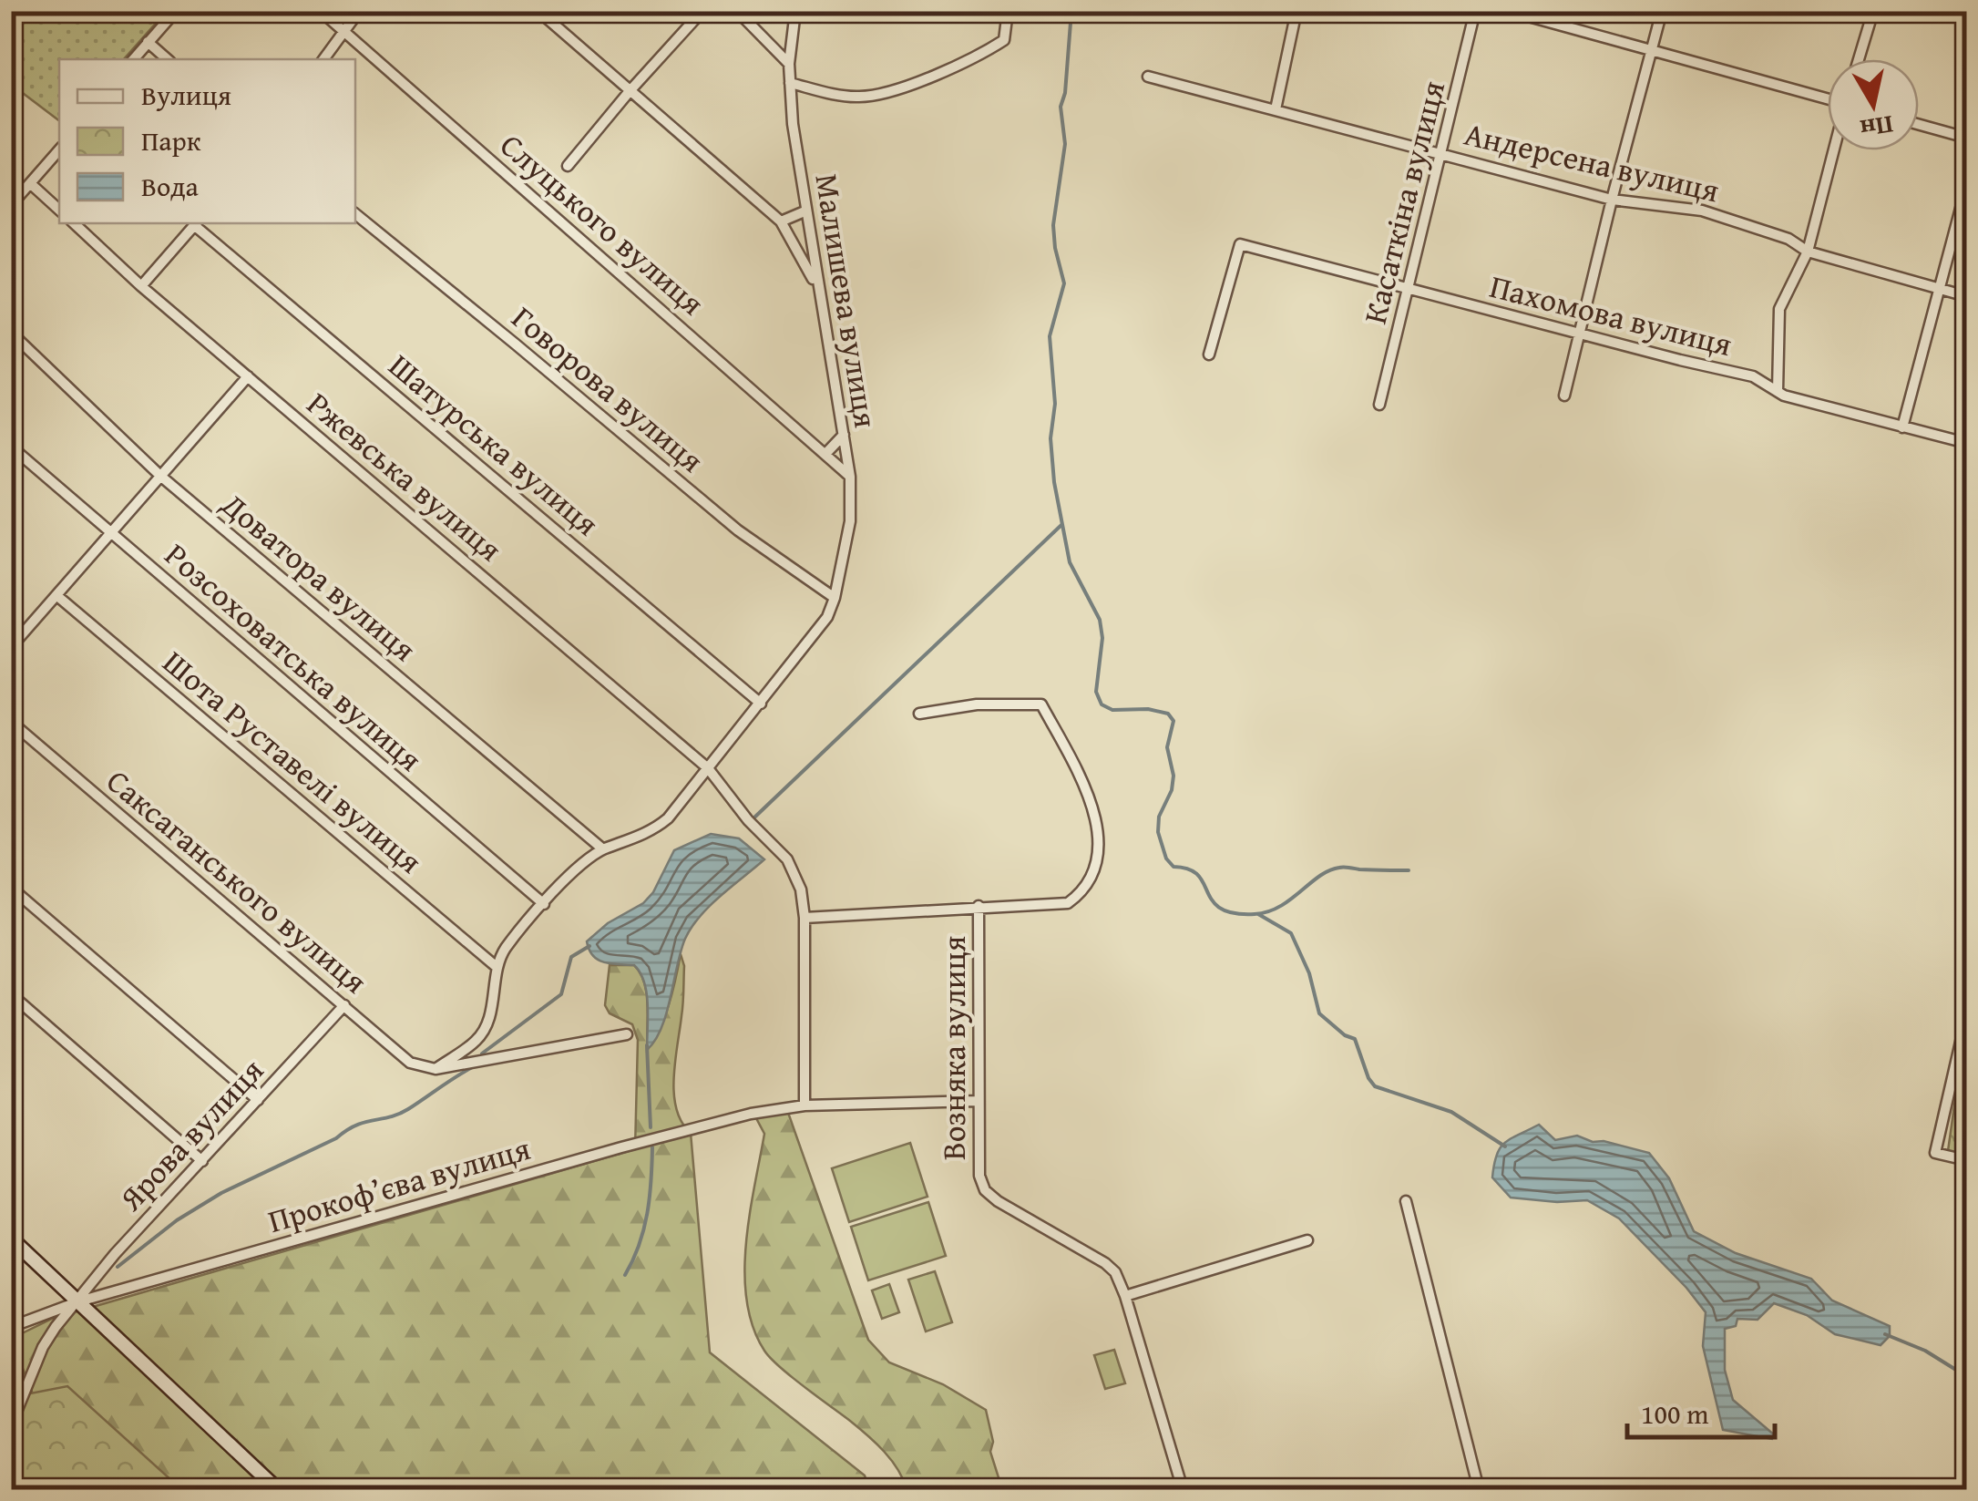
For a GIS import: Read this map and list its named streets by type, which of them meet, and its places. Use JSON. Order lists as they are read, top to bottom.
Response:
{
  "streets": {
    "street": [
      "Андерсена вулиця",
      "Касаткіна вулиця",
      "Слуцького вулиця",
      "Малишева вулиця",
      "Пахомова вулиця",
      "Говорова вулиця",
      "Шатурська вулиця",
      "Ржевська вулиця",
      "Доватора вулиця",
      "Розсоховатська вулиця",
      "Шота Руставелі вулиця",
      "Саксаганського вулиця",
      "Возняка вулиця",
      "Ярова вулиця",
      "Прокоф’єва вулиця"
    ]
  },
  "crossings": [
    ["Андерсена вулиця", "Касаткіна вулиця"],
    ["Касаткіна вулиця", "Пахомова вулиця"],
    ["Слуцького вулиця", "Малишева вулиця"],
    ["Малишева вулиця", "Говорова вулиця"],
    ["Малишева вулиця", "Шатурська вулиця"],
    ["Малишева вулиця", "Ржевська вулиця"],
    ["Малишева вулиця", "Доватора вулиця"],
    ["Малишева вулиця", "Розсоховатська вулиця"],
    ["Малишева вулиця", "Шота Руставелі вулиця"],
    ["Ржевська вулиця", "Прокоф’єва вулиця"],
    ["Саксаганського вулиця", "Ярова вулиця"],
    ["Возняка вулиця", "Прокоф’єва вулиця"],
    ["Ярова вулиця", "Прокоф’єва вулиця"]
  ],
  "legend": ["Вулиця", "Парк", "Вода"],
  "scale_bar": "100 m",
  "north": "bottom"
}
